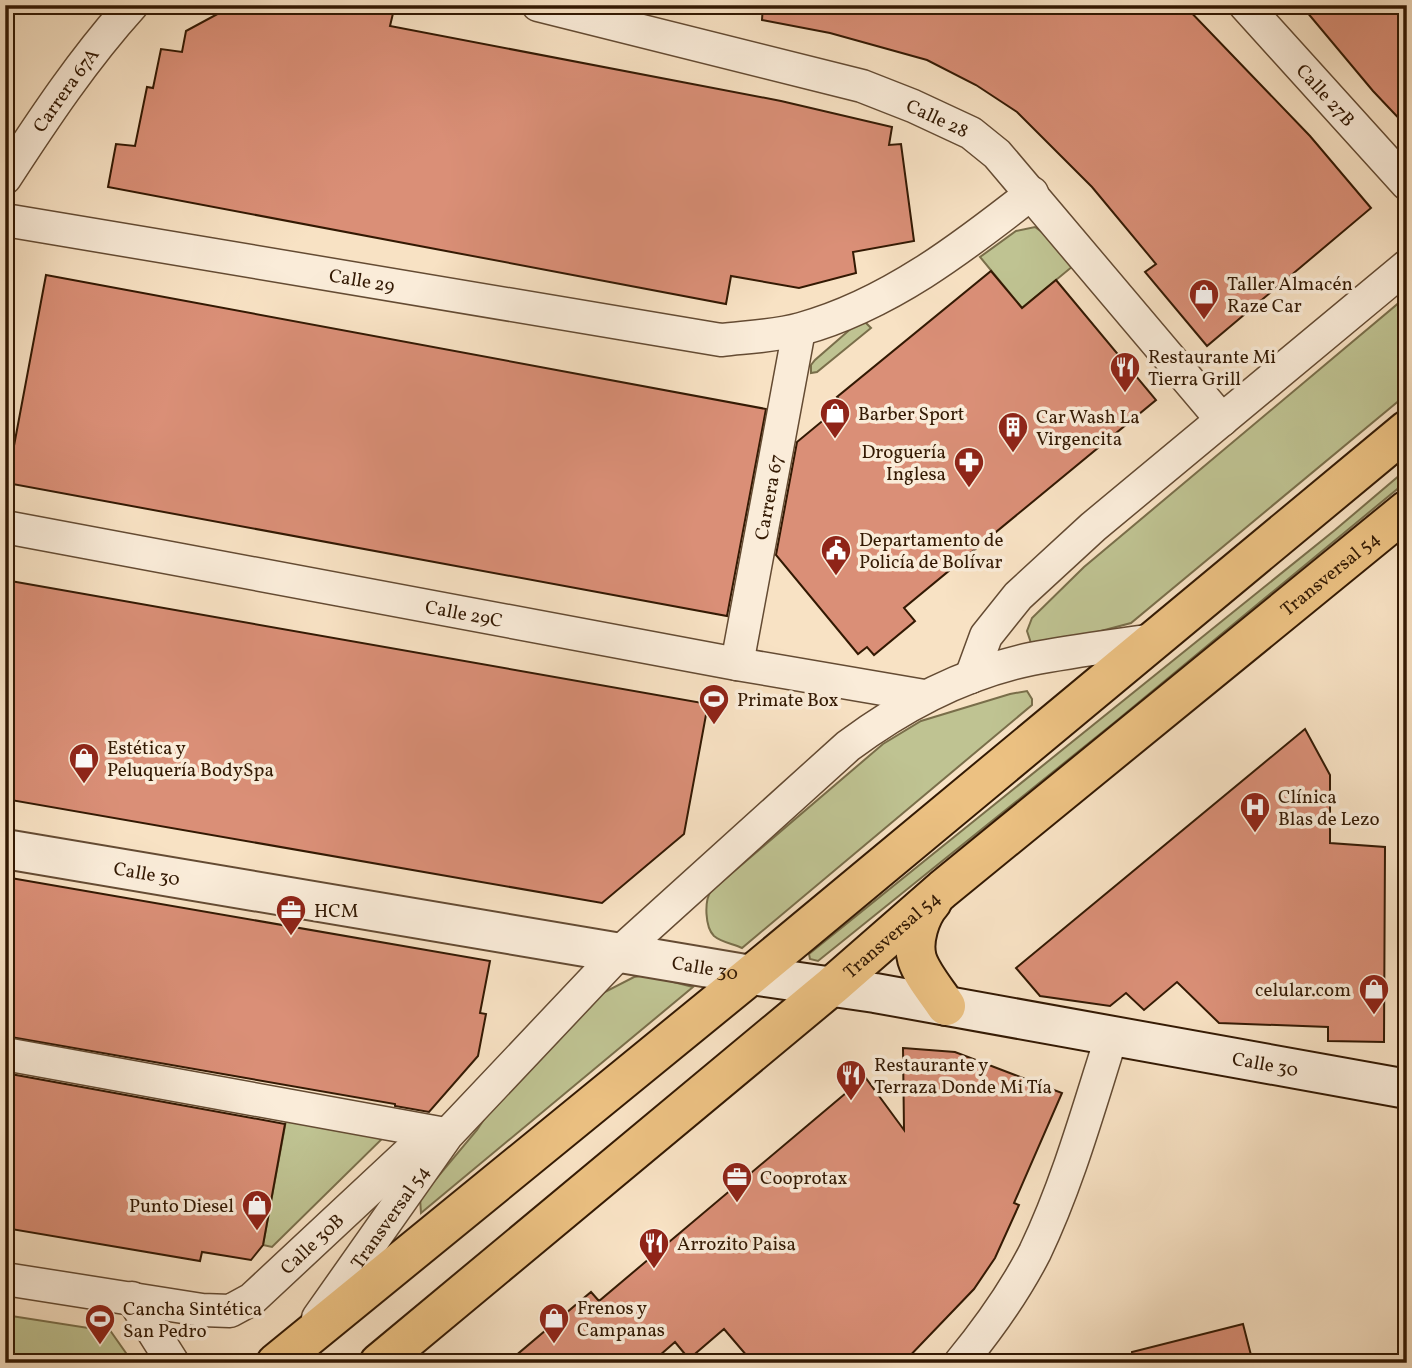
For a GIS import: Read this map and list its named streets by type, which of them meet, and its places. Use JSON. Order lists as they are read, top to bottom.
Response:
{
  "streets": {
    "main road": ["Transversal 54"],
    "street": [
      "Carrera 67A",
      "Calle 27B",
      "Calle 28",
      "Calle 29",
      "Carrera 67",
      "Calle 29C",
      "Calle 30",
      "Calle 30B"
    ]
  },
  "crossings": [
    ["Calle 28", "Calle 29"],
    ["Calle 29", "Carrera 67"],
    ["Carrera 67", "Calle 29C"],
    ["Transversal 54", "Calle 29C"],
    ["Transversal 54", "Calle 30"],
    ["Transversal 54", "Calle 30B"]
  ],
  "places": {
    "shop": [
      "Taller Almacén Raze Car",
      "Barber Sport",
      "Estética y Peluquería BodySpa",
      "celular.com",
      "Punto Diesel",
      "Frenos y Campanas"
    ],
    "restaurant": ["Restaurante Mi Tierra Grill", "Restaurante y Terraza Donde Mi Tía", "Arrozito Paisa"],
    "building": ["Car Wash La Virgencita"],
    "pharmacy": ["Droguería Inglesa"],
    "public building": ["Departamento de Policía de Bolívar"],
    "sports": ["Primate Box", "Cancha Sintética San Pedro"],
    "hospital": ["Clínica Blas de Lezo"],
    "office": ["HCM", "Cooprotax"]
  }
}
